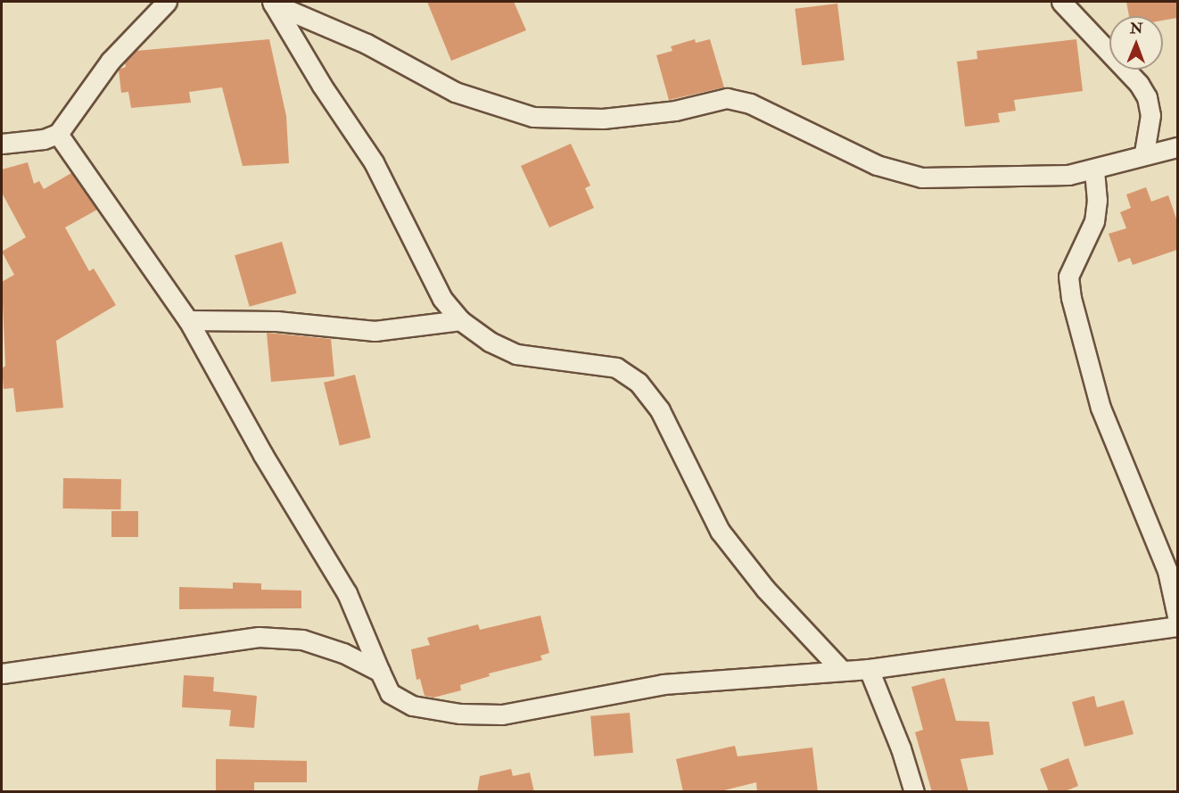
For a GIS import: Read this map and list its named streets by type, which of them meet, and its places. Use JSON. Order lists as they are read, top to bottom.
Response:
{
  "north": "top"
}
